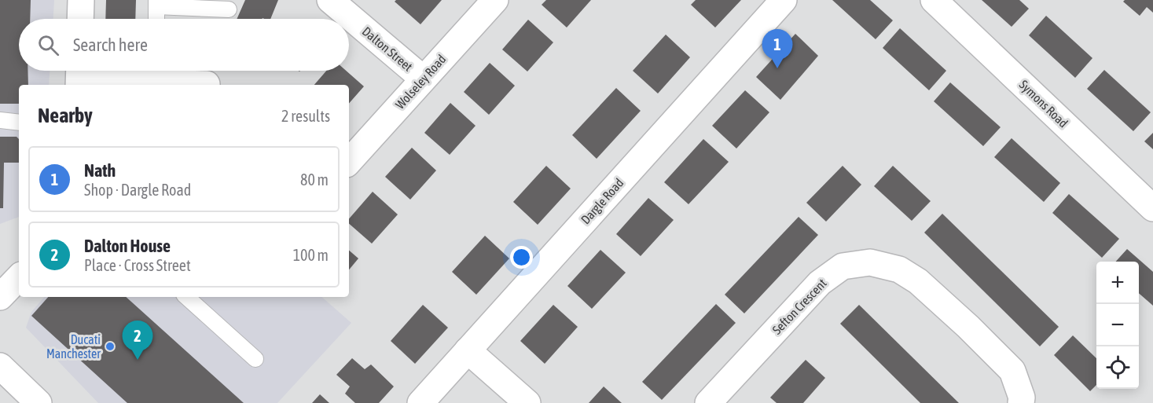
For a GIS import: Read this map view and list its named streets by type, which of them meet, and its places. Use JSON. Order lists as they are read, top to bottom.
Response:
{
  "streets": {
    "main road": [
      "Dalton Street",
      "Wolseley Road",
      "Symons Road",
      "Dargle Road",
      "Sefton Crescent"
    ]
  },
  "crossings": [
    ["Dalton Street", "Wolseley Road"]
  ],
  "places": ["Ducati Manchester"],
  "page": {
    "search": "Search here",
    "pins": ["1", "2"],
    "heading": ["Nearby", "2 results"],
    "list": [
      {
        "mark": "1",
        "name": "Nath",
        "note": "Shop · Dargle Road",
        "value": "80 m"
      },
      {
        "mark": "2",
        "name": "Dalton House",
        "note": "Place · Cross Street",
        "value": "100 m"
      }
    ],
    "map_buttons": ["+", "−"]
  }
}
